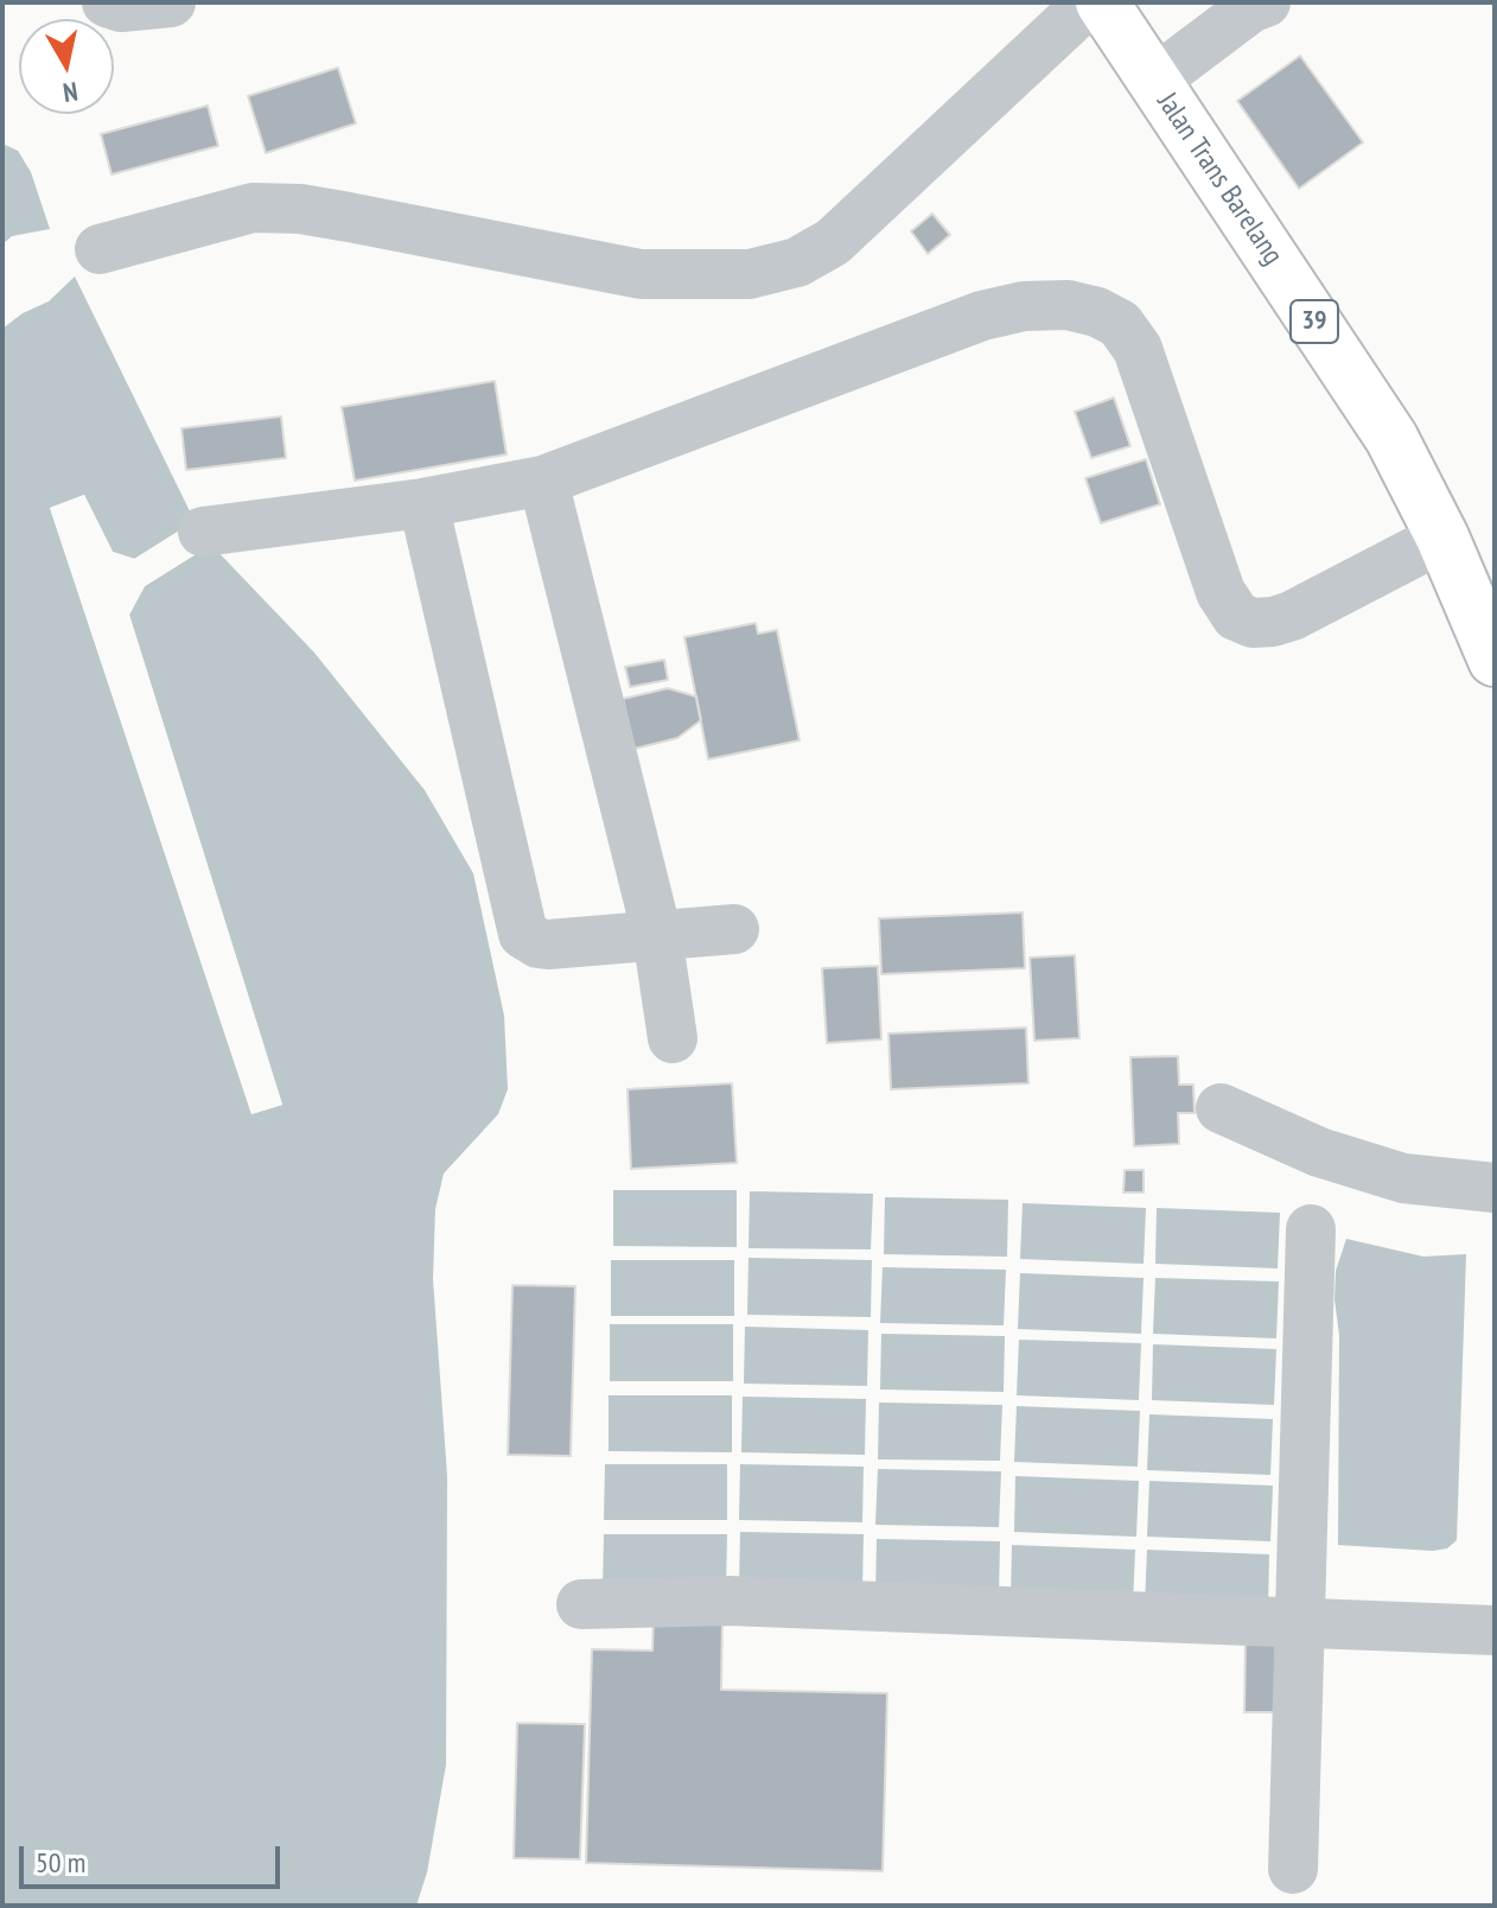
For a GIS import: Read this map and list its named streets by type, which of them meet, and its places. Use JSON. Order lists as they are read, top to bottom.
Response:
{
  "streets": {
    "highway": ["Jalan Trans Barelang", "39"]
  },
  "scale_bar": "50 m",
  "north": "bottom"
}
